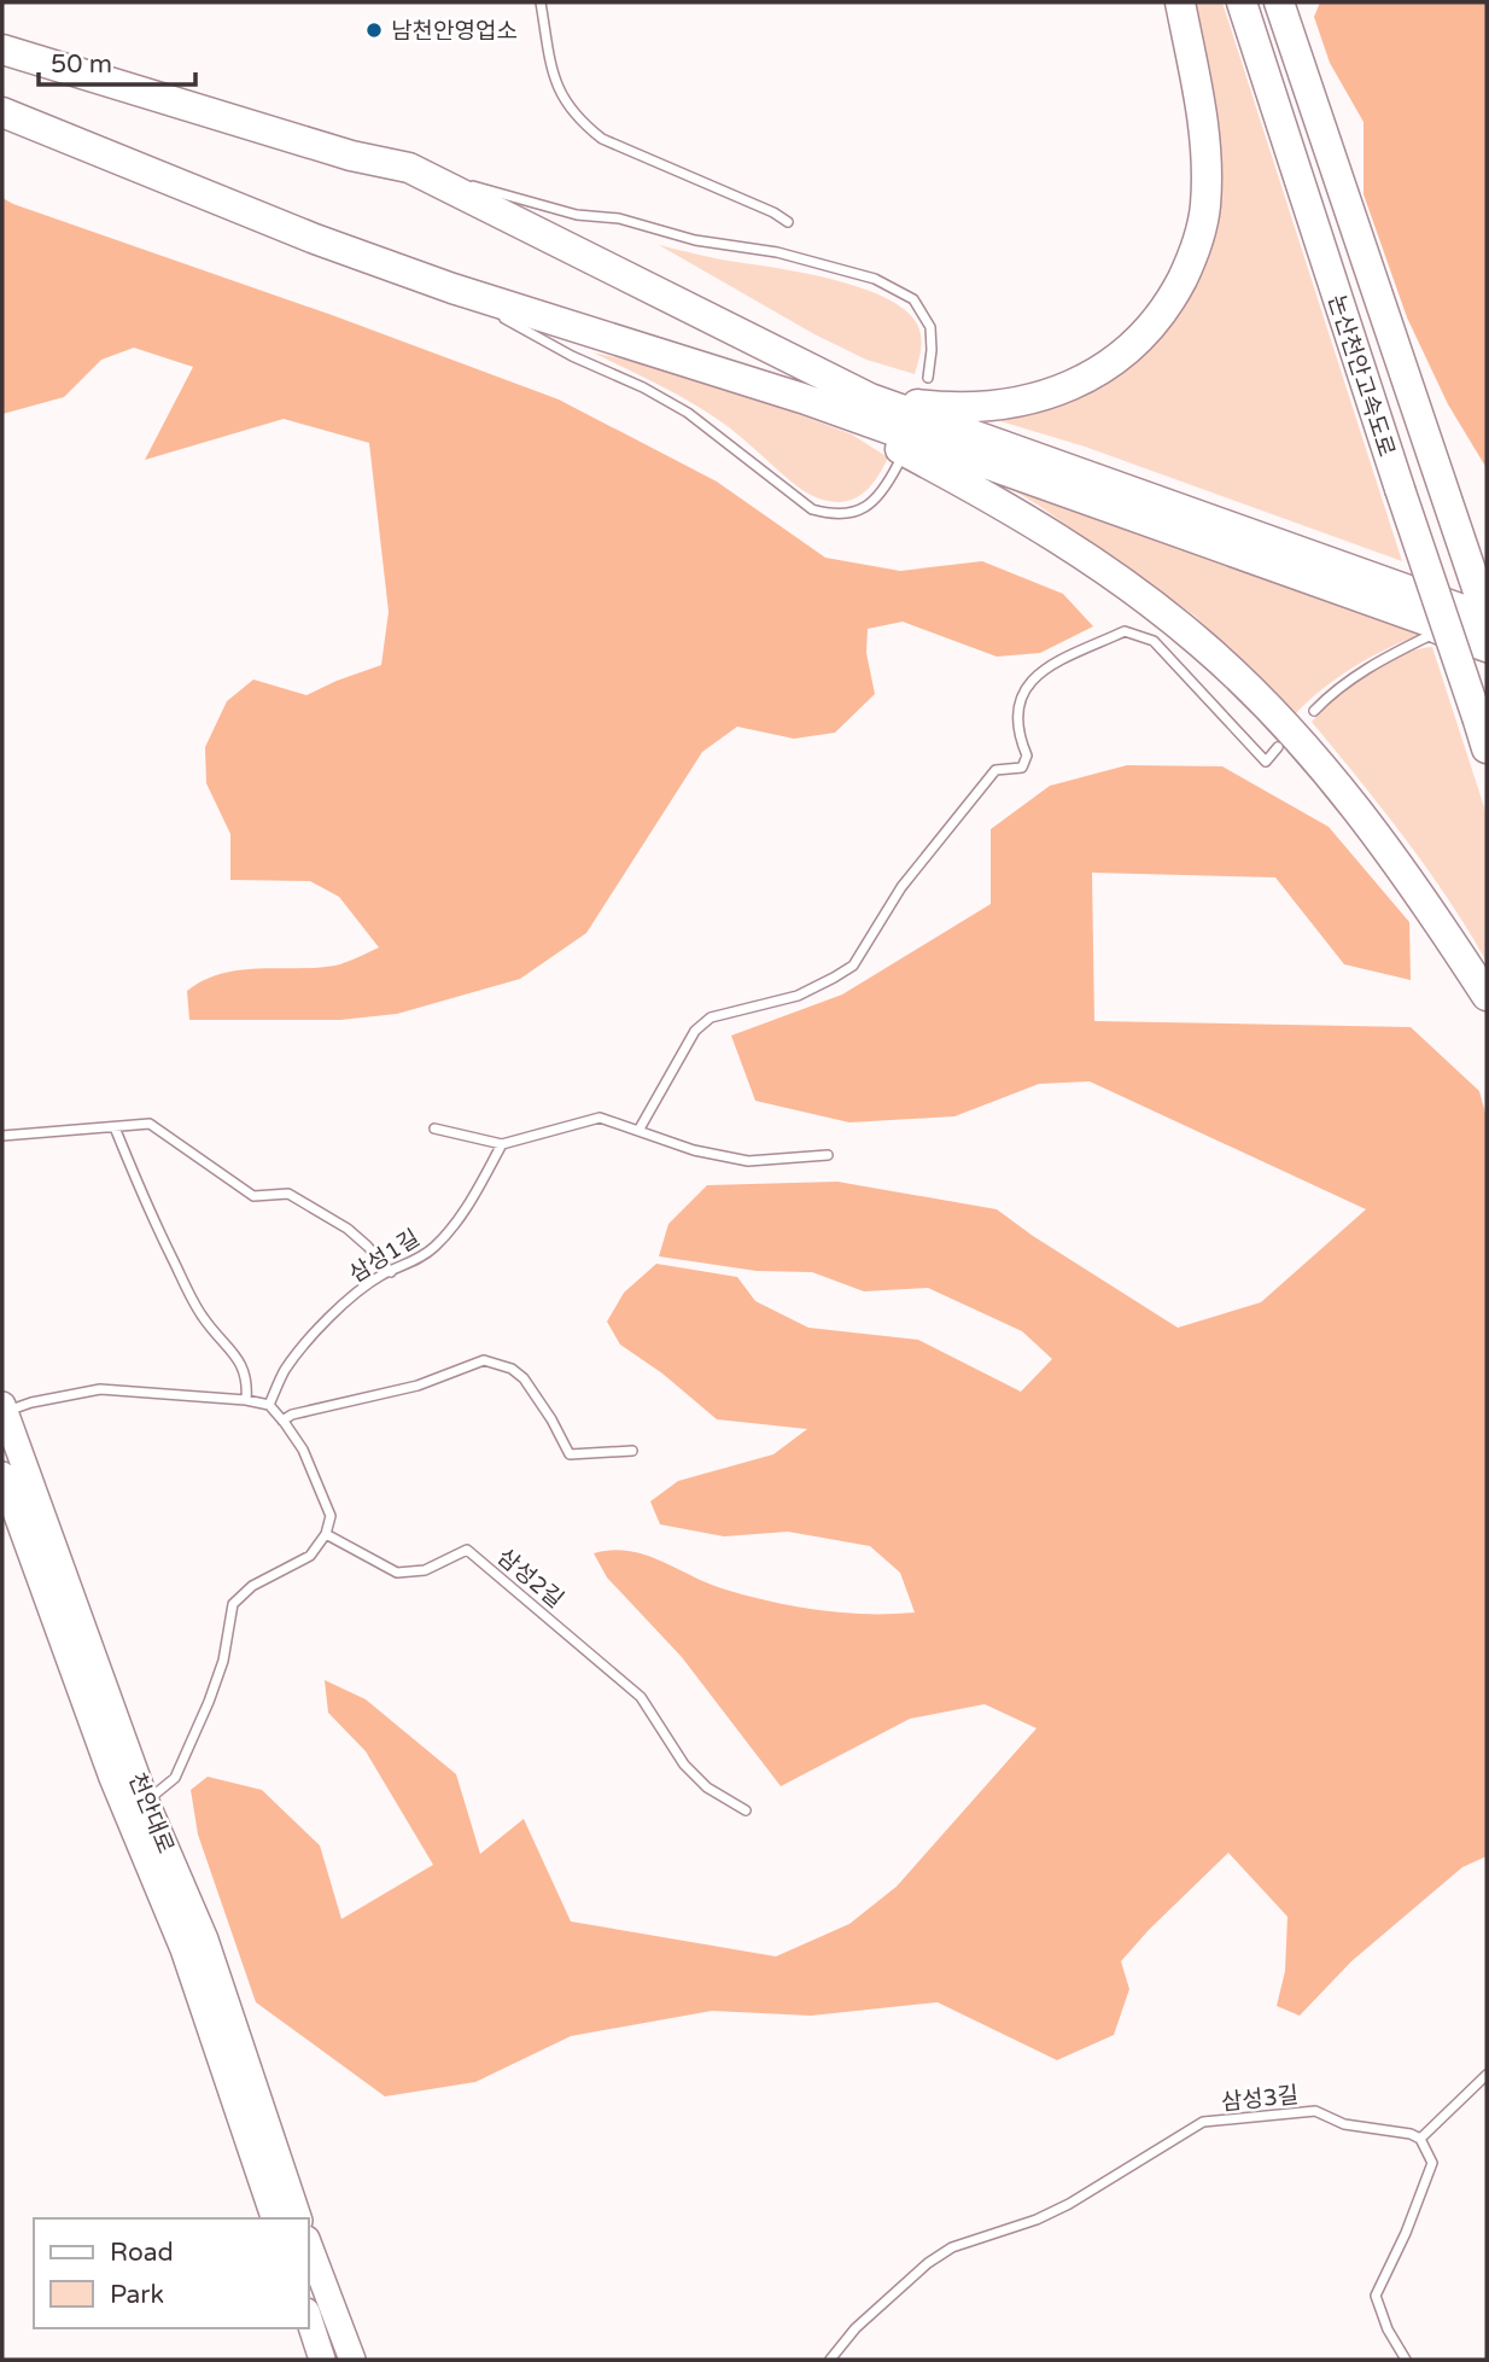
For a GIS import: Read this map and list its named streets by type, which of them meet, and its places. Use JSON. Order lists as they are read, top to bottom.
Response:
{
  "streets": {
    "highway": ["논산천안고속도로"],
    "main road": ["천안대로"],
    "lane": ["삼성1길", "삼성2길", "삼성3길"]
  },
  "places": ["남천안영업소"],
  "legend": ["Road", "Park"],
  "scale_bar": "50 m"
}
